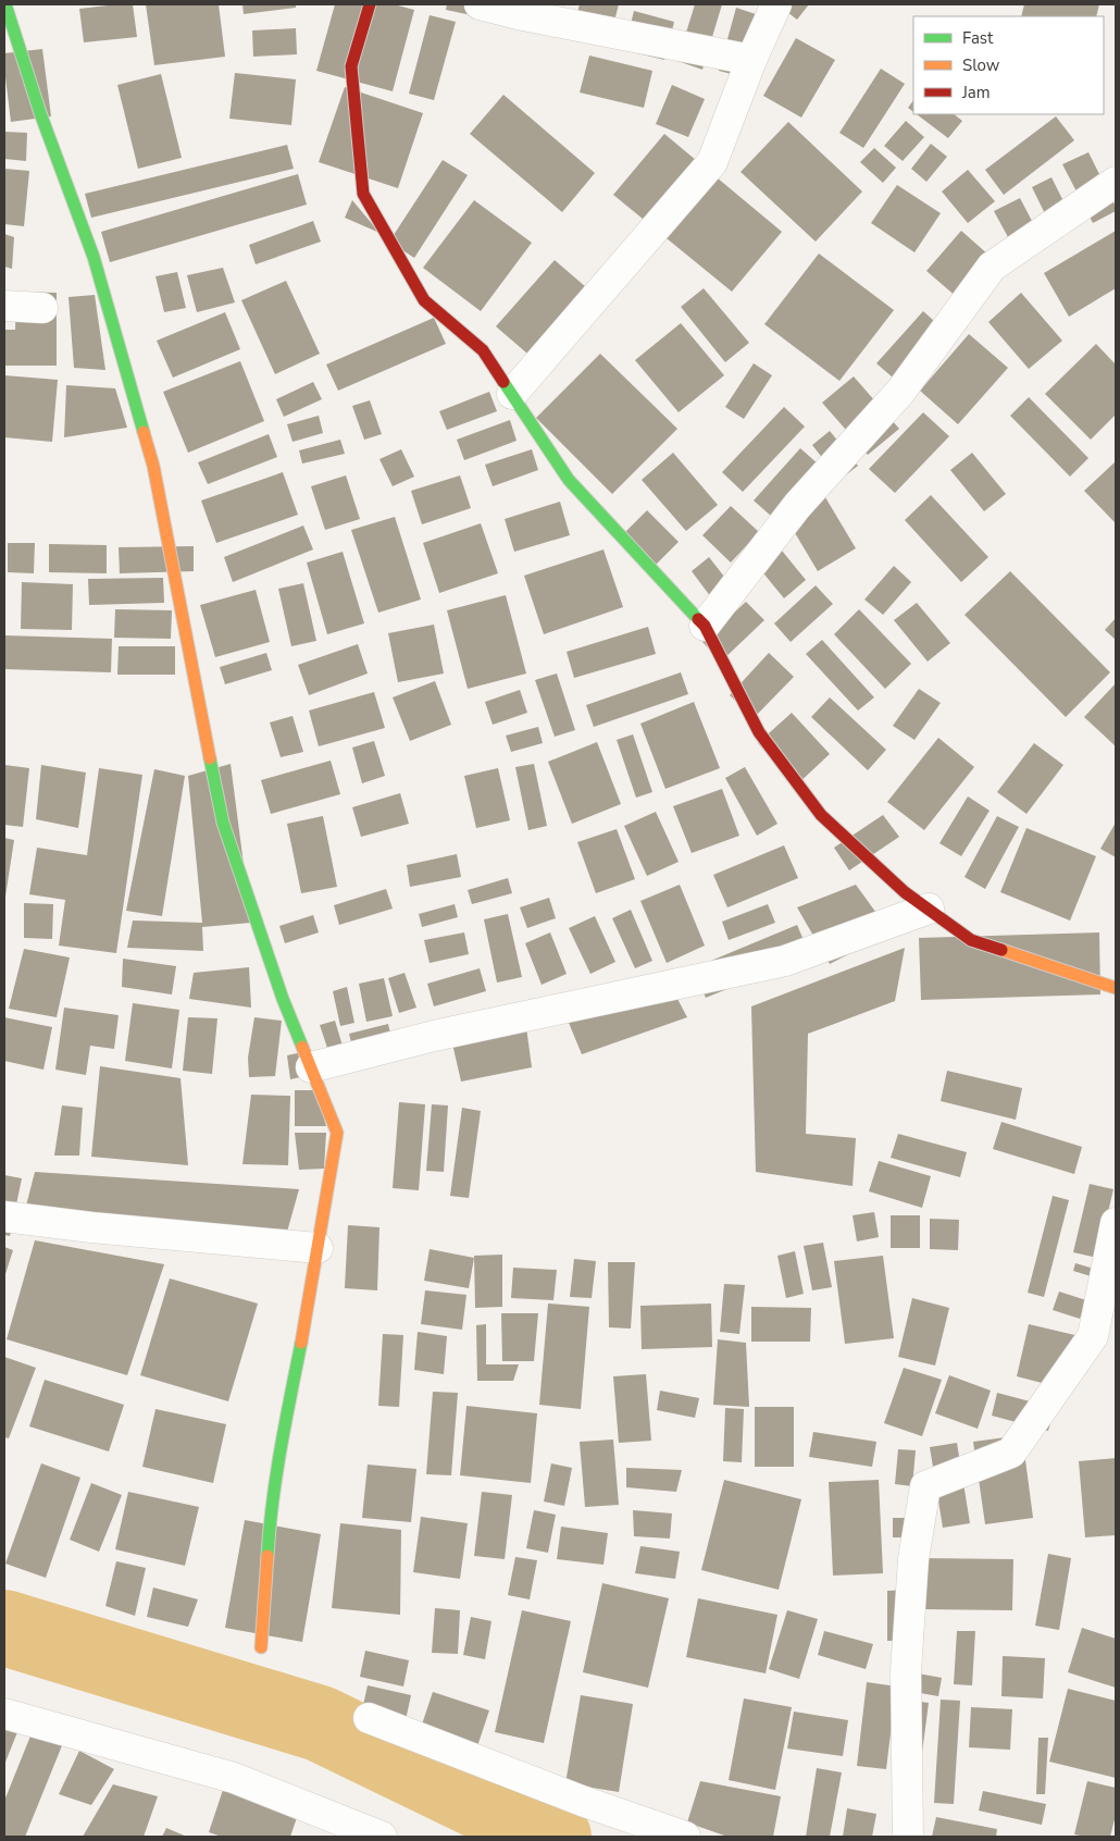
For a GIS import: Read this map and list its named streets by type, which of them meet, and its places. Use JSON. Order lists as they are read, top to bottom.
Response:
{
  "legend": ["Fast", "Slow", "Jam"]
}
